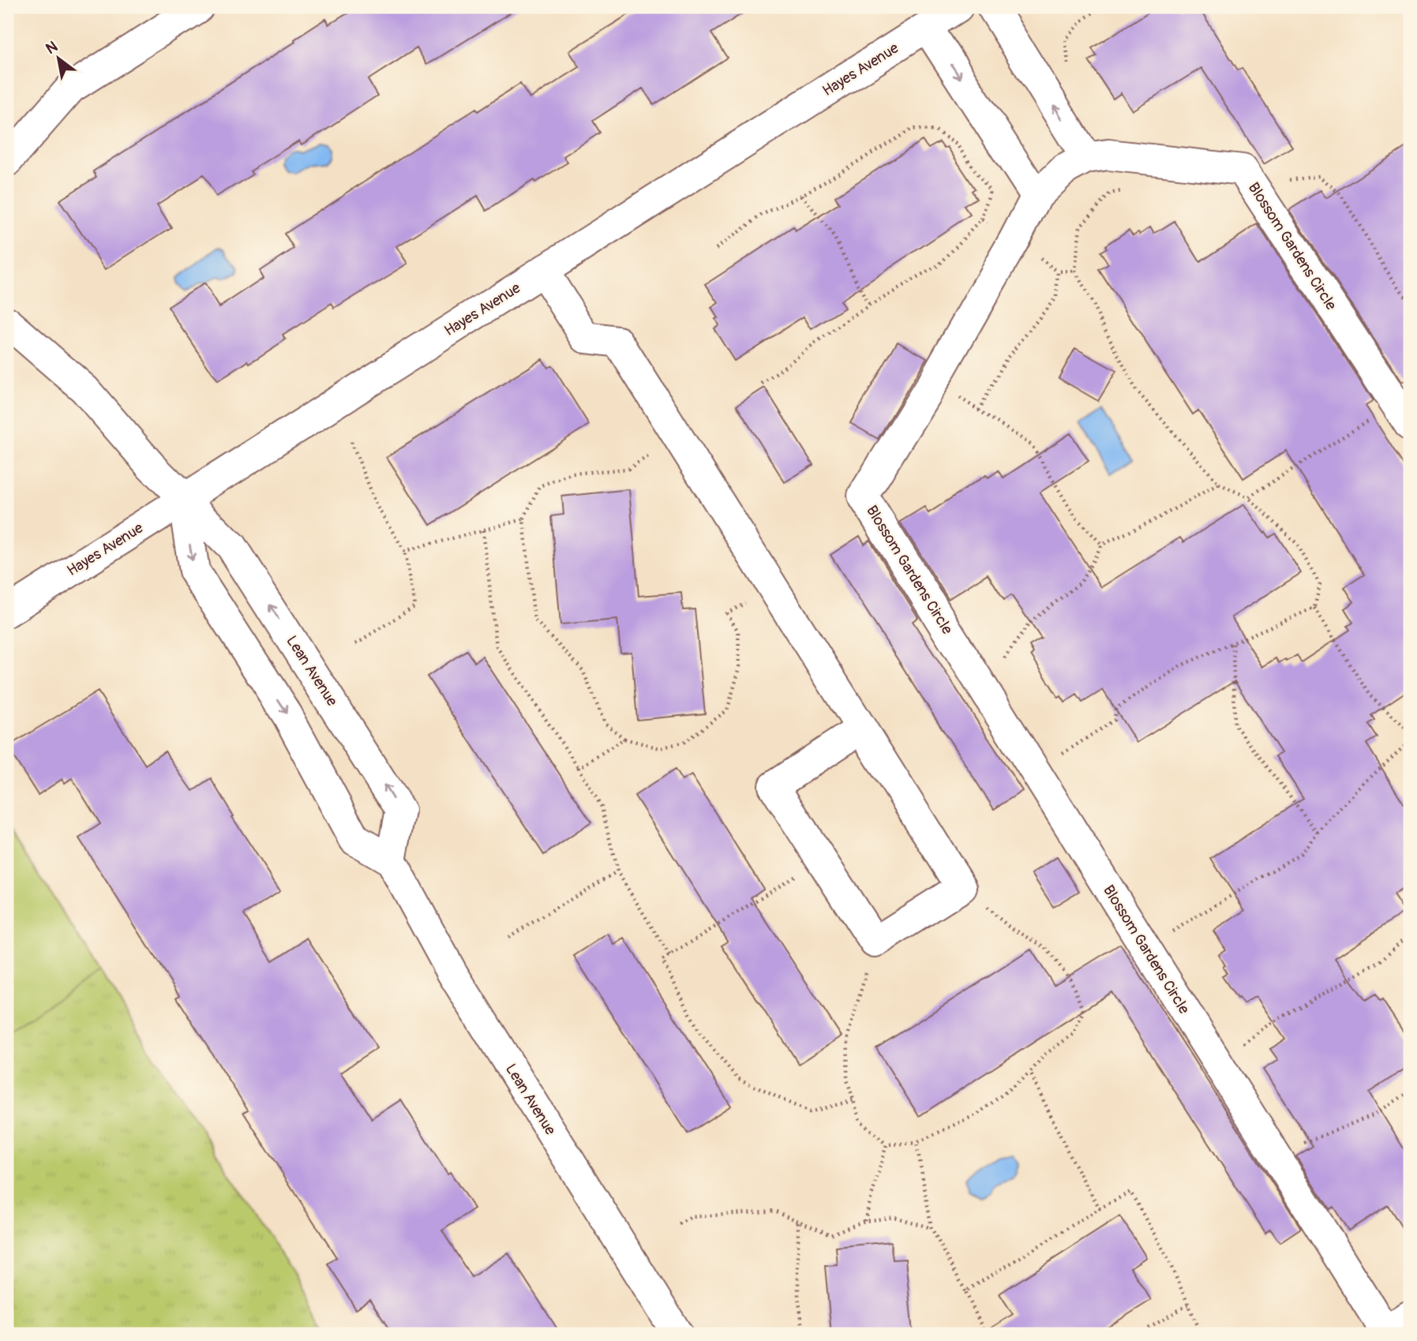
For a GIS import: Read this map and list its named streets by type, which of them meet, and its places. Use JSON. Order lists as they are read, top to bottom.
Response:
{
  "streets": {
    "street": ["Hayes Avenue", "Blossom Gardens Circle", "Lean Avenue"]
  },
  "crossings": [
    ["Hayes Avenue", "Lean Avenue"]
  ],
  "north": "top left"
}
